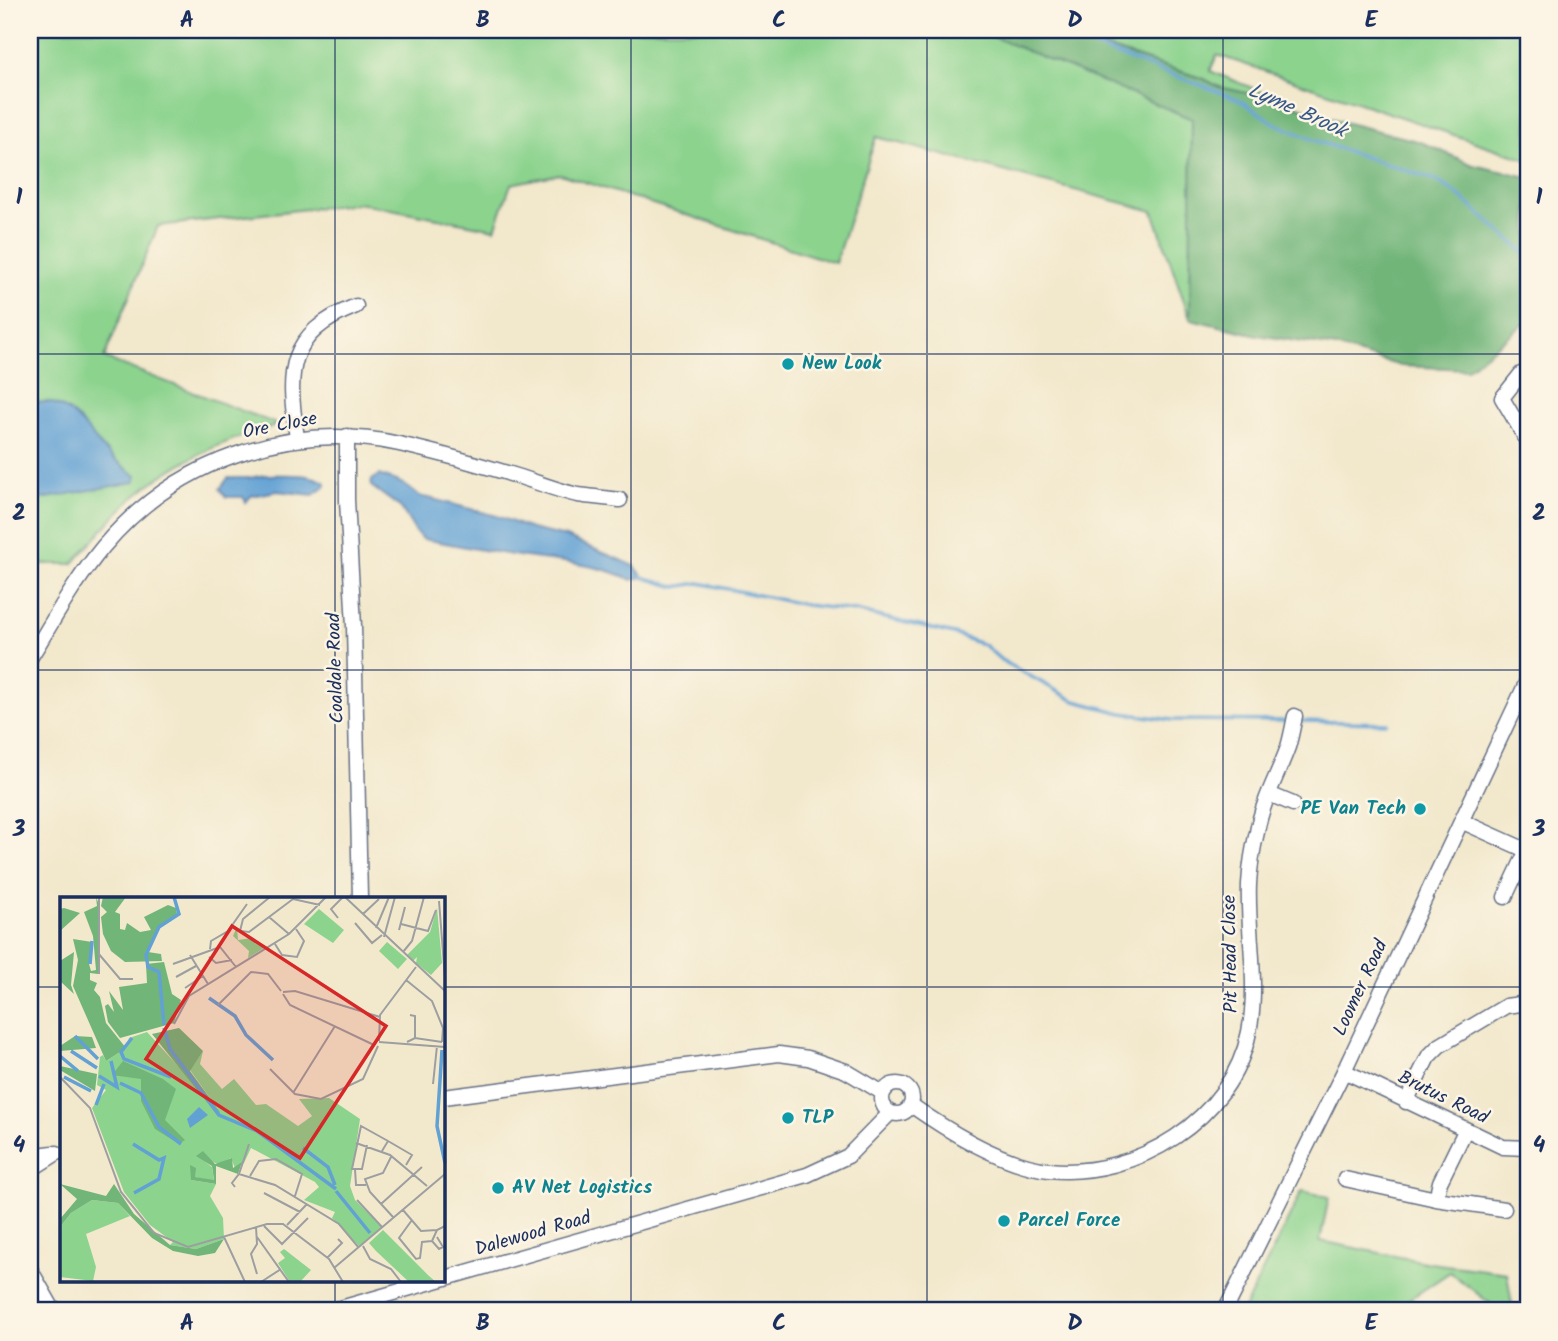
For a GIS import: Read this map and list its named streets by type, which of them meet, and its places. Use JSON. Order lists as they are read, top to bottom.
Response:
{
  "streets": {
    "street": [
      "Ore Close",
      "Coaldale Road",
      "Pit Head Close",
      "Loomer Road",
      "Brutus Road",
      "Dalewood Road"
    ]
  },
  "crossings": [
    ["Ore Close", "Coaldale Road"],
    ["Pit Head Close", "Dalewood Road"],
    ["Loomer Road", "Brutus Road"]
  ],
  "water": ["Lyme Brook"],
  "places": [
    "New Look",
    "PE Van Tech",
    "TLP",
    "AV Net Logistics",
    "Parcel Force"
  ],
  "grid": {
    "columns": [
      "A",
      "B",
      "C",
      "D",
      "E"
    ],
    "rows": [
      "1",
      "2",
      "3",
      "4"
    ]
  }
}
